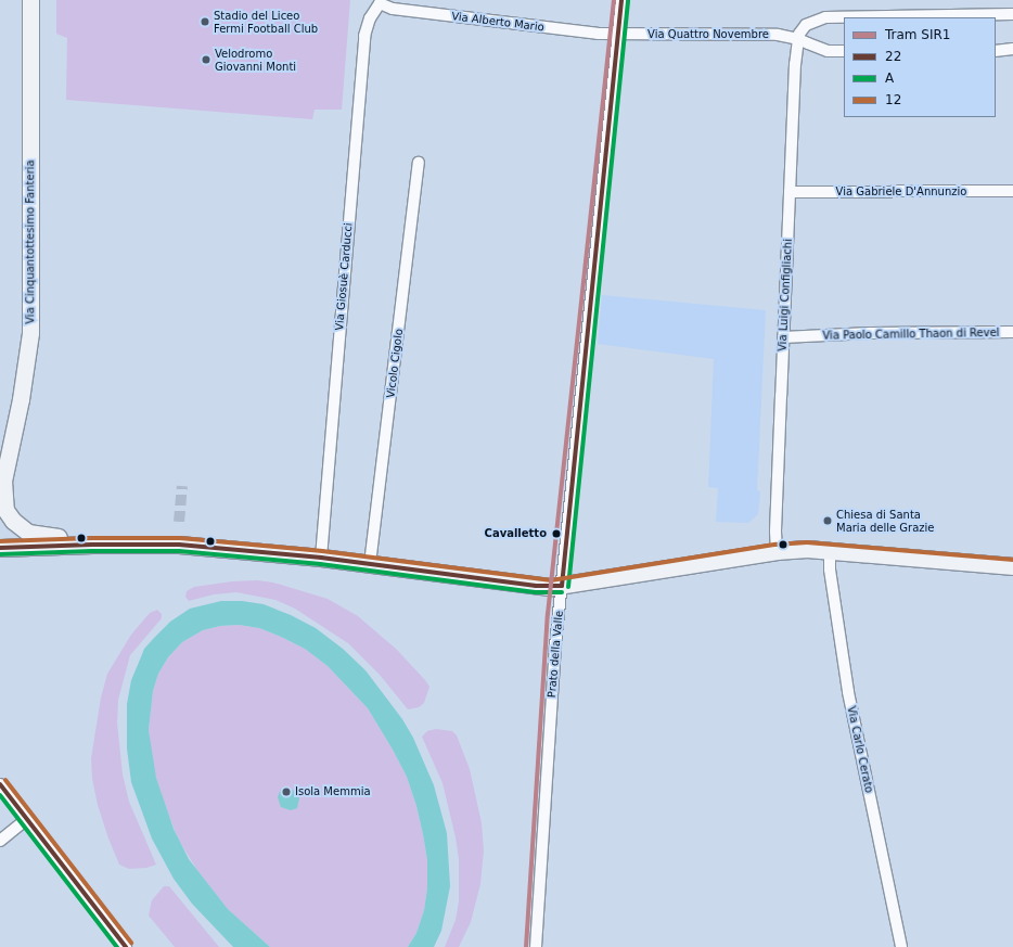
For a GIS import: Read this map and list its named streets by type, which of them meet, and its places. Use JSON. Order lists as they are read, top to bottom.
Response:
{
  "streets": {
    "street": [
      "Via Alberto Mario",
      "Via Quattro Novembre",
      "Via Gabriele D'Annunzio",
      "Via Cinquantottesimo Fanteria",
      "Via Giosuè Carducci",
      "Via Luigi Configliachi",
      "Via Paolo Camillo Thaon di Revel",
      "Vicolo Cigolo",
      "Prato della Valle",
      "Via Carlo Cerato"
    ]
  },
  "crossings": [
    ["Via Alberto Mario", "Via Quattro Novembre"],
    ["Via Alberto Mario", "Via Giosuè Carducci"],
    ["Via Alberto Mario", "Prato della Valle"],
    ["Via Quattro Novembre", "Via Luigi Configliachi"],
    ["Via Quattro Novembre", "Prato della Valle"],
    ["Via Gabriele D'Annunzio", "Via Luigi Configliachi"],
    ["Via Luigi Configliachi", "Via Paolo Camillo Thaon di Revel"]
  ],
  "places": [
    "Stadio del Liceo Fermi Football Club",
    "Velodromo Giovanni Monti",
    "Chiesa di Santa Maria delle Grazie",
    "Cavalletto",
    "Isola Memmia"
  ],
  "lines": [
    "tram line SIR1",
    "transit line 22",
    "transit line A",
    "transit line 12"
  ],
  "legend": [
    "Tram SIR1",
    "22",
    "A",
    "12"
  ]
}
